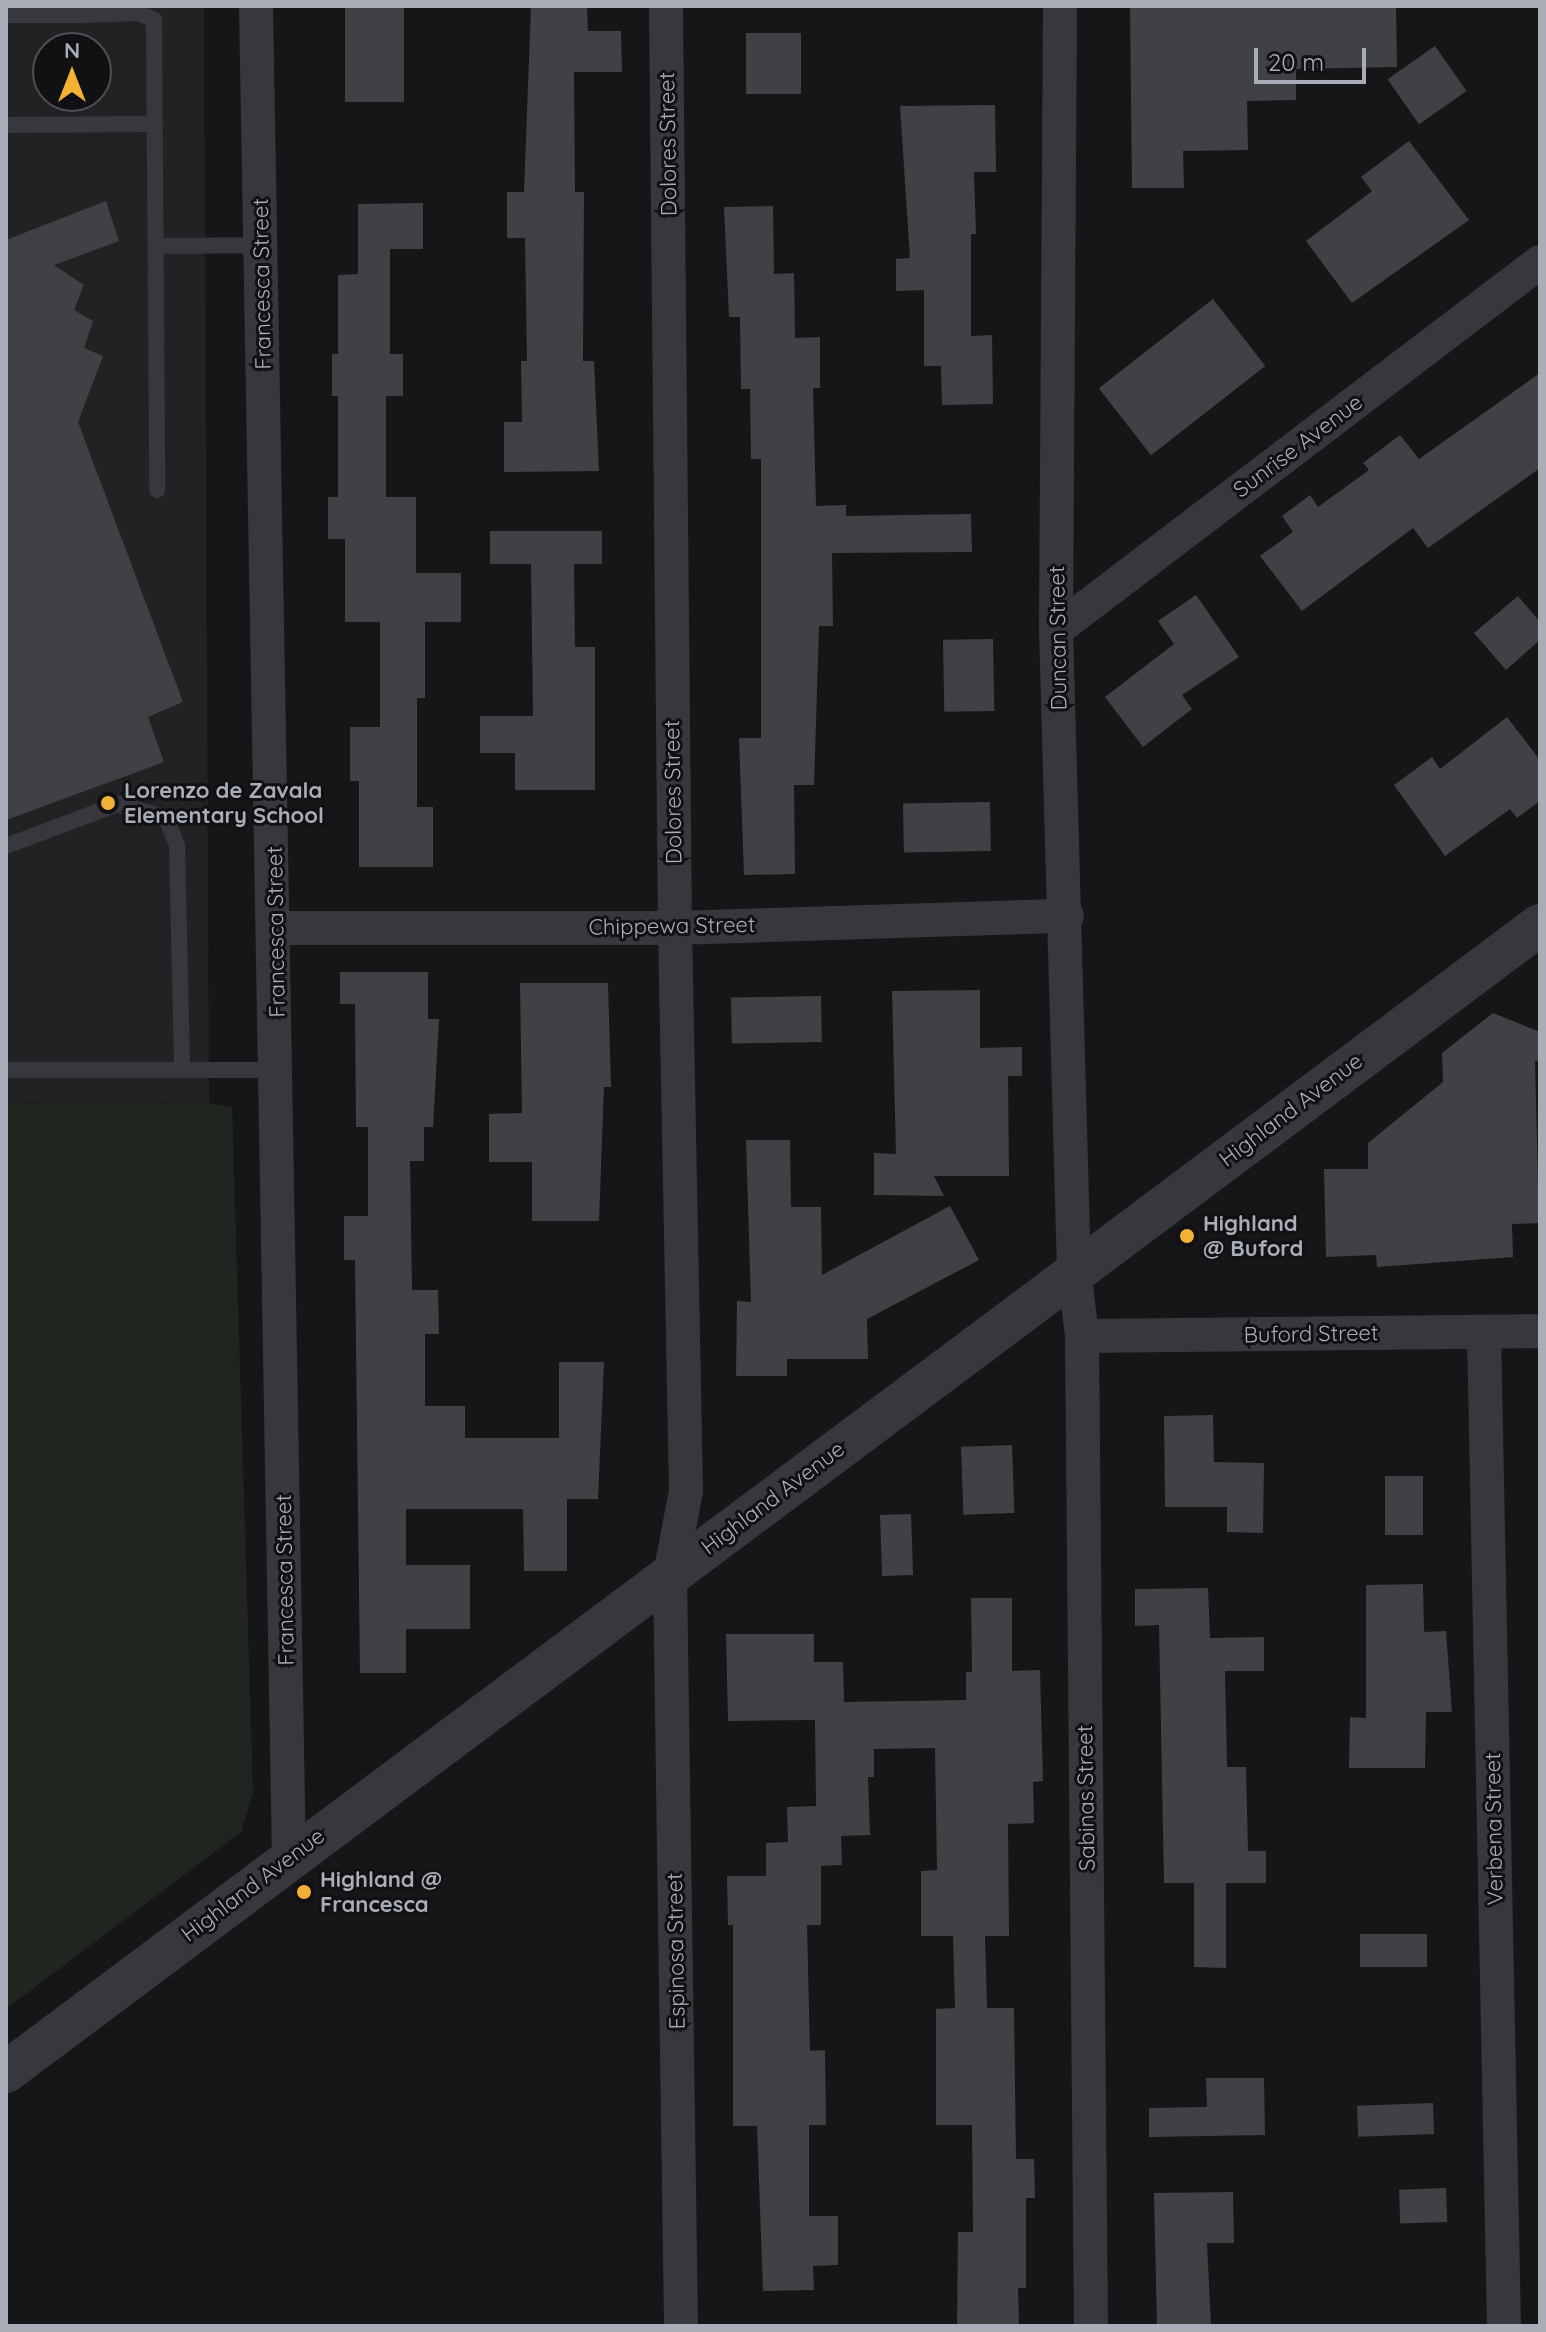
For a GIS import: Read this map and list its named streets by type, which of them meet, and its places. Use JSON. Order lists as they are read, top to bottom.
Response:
{
  "streets": {
    "street": [
      "Dolores Street",
      "Francesca Street",
      "Sunrise Avenue",
      "Duncan Street",
      "Chippewa Street",
      "Highland Avenue",
      "Buford Street",
      "Sabinas Street",
      "Verbena Street",
      "Espinosa Street"
    ]
  },
  "crossings": [
    ["Dolores Street", "Chippewa Street"],
    ["Dolores Street", "Highland Avenue"],
    ["Dolores Street", "Espinosa Street"],
    ["Francesca Street", "Chippewa Street"],
    ["Francesca Street", "Highland Avenue"],
    ["Sunrise Avenue", "Duncan Street"],
    ["Duncan Street", "Chippewa Street"],
    ["Duncan Street", "Highland Avenue"],
    ["Duncan Street", "Sabinas Street"],
    ["Highland Avenue", "Sabinas Street"],
    ["Highland Avenue", "Espinosa Street"],
    ["Buford Street", "Sabinas Street"],
    ["Buford Street", "Verbena Street"]
  ],
  "places": ["Lorenzo de Zavala Elementary School", "Highland @ Buford", "Highland @ Francesca"],
  "scale_bar": "20 m",
  "north": "top"
}
